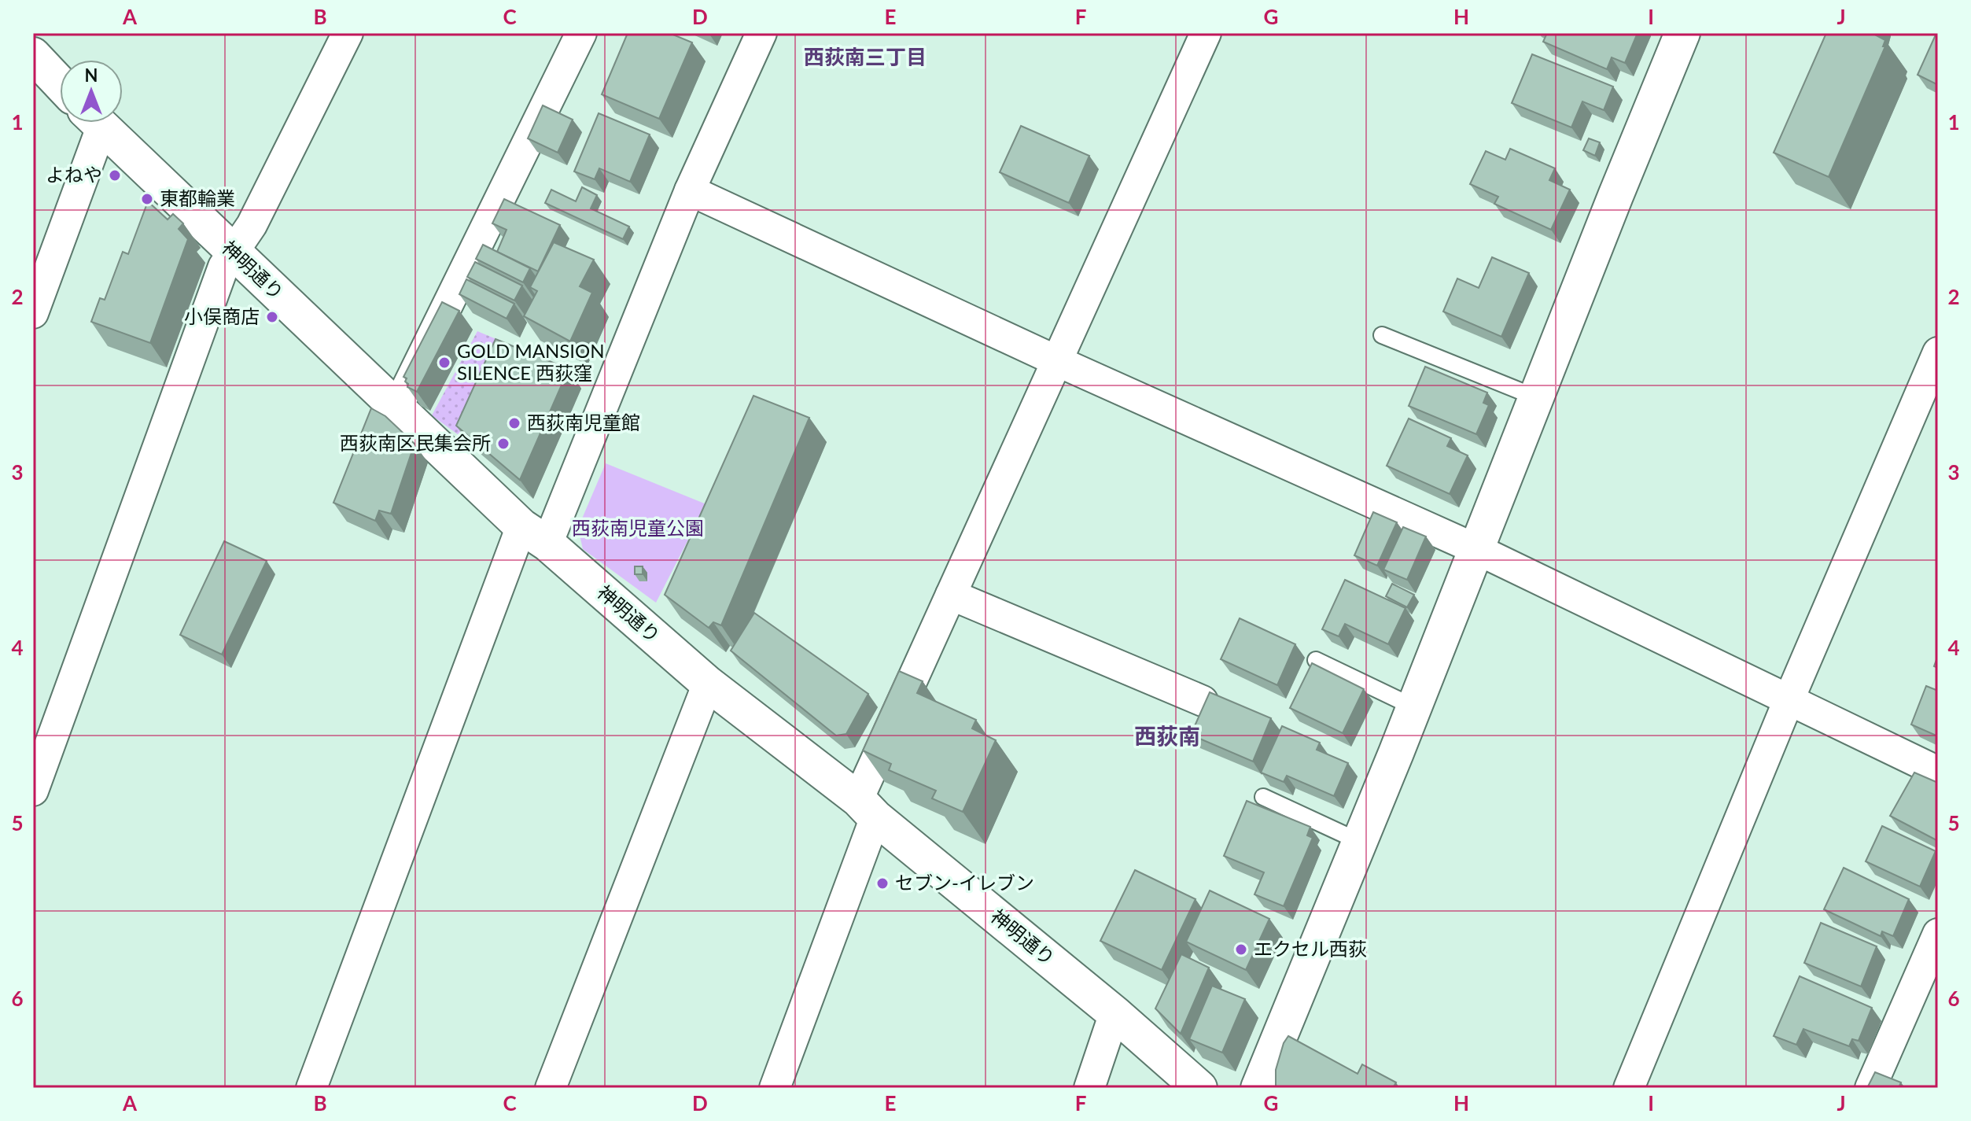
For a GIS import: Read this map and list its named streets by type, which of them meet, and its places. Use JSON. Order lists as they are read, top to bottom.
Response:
{
  "streets": {
    "street": ["神明通り"]
  },
  "districts": ["西荻南三丁目", "西荻南"],
  "parks": ["西荻南児童公園"],
  "places": [
    "よねや",
    "東都輪業",
    "小俣商店",
    "GOLD MANSION SILENCE 西荻窪",
    "西荻南児童館",
    "西荻南区民集会所",
    "セブン-イレブン",
    "エクセル西荻"
  ],
  "north": "top",
  "grid": {
    "columns": [
      "A",
      "B",
      "C",
      "D",
      "E",
      "F",
      "G",
      "H",
      "I",
      "J"
    ],
    "rows": [
      "1",
      "2",
      "3",
      "4",
      "5",
      "6"
    ]
  }
}
